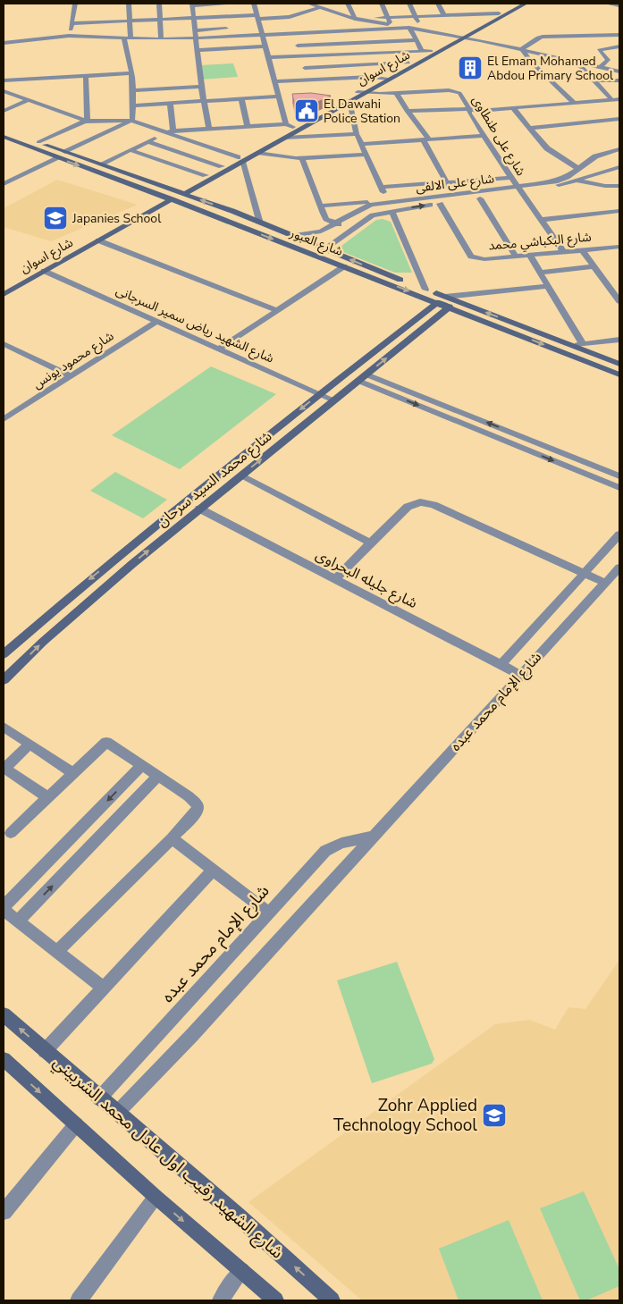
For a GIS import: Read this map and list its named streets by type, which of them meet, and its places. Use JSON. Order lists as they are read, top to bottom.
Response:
{
  "streets": {
    "street": [
      "شارع اسوان",
      "شارع على طنطاوى",
      "شارع على الالفى",
      "شارع البكباشي محمد",
      "شارع العبور",
      "شارع الشهيد رياض سمير السرجانى",
      "شارع محمود يونس",
      "شارع محمد السيد سرحان",
      "شارع جليله البحراوى",
      "شارع الإمام محمد عبده",
      "شارع الشهيد رقيب اول عادل محمد الشربيني"
    ]
  },
  "crossings": [
    ["شارع اسوان", "شارع على طنطاوى"],
    ["شارع اسوان", "شارع العبور"],
    ["شارع اسوان", "شارع الشهيد رياض سمير السرجانى"],
    ["شارع على طنطاوى", "شارع على الالفى"],
    ["شارع على طنطاوى", "شارع البكباشي محمد"],
    ["شارع على الالفى", "شارع البكباشي محمد"],
    ["شارع على الالفى", "شارع العبور"],
    ["شارع العبور", "شارع محمد السيد سرحان"],
    ["شارع الشهيد رياض سمير السرجانى", "شارع محمود يونس"],
    ["شارع الشهيد رياض سمير السرجانى", "شارع محمد السيد سرحان"],
    ["شارع محمد السيد سرحان", "شارع جليله البحراوى"],
    ["شارع جليله البحراوى", "شارع الإمام محمد عبده"],
    ["شارع الإمام محمد عبده", "شارع الشهيد رقيب اول عادل محمد الشربيني"]
  ],
  "places": {
    "building": ["El Emam Mohamed Abdou Primary School"],
    "public building": ["El Dawahi Police Station"],
    "school or university": ["Japanies School", "Zohr Applied Technology School"]
  }
}
